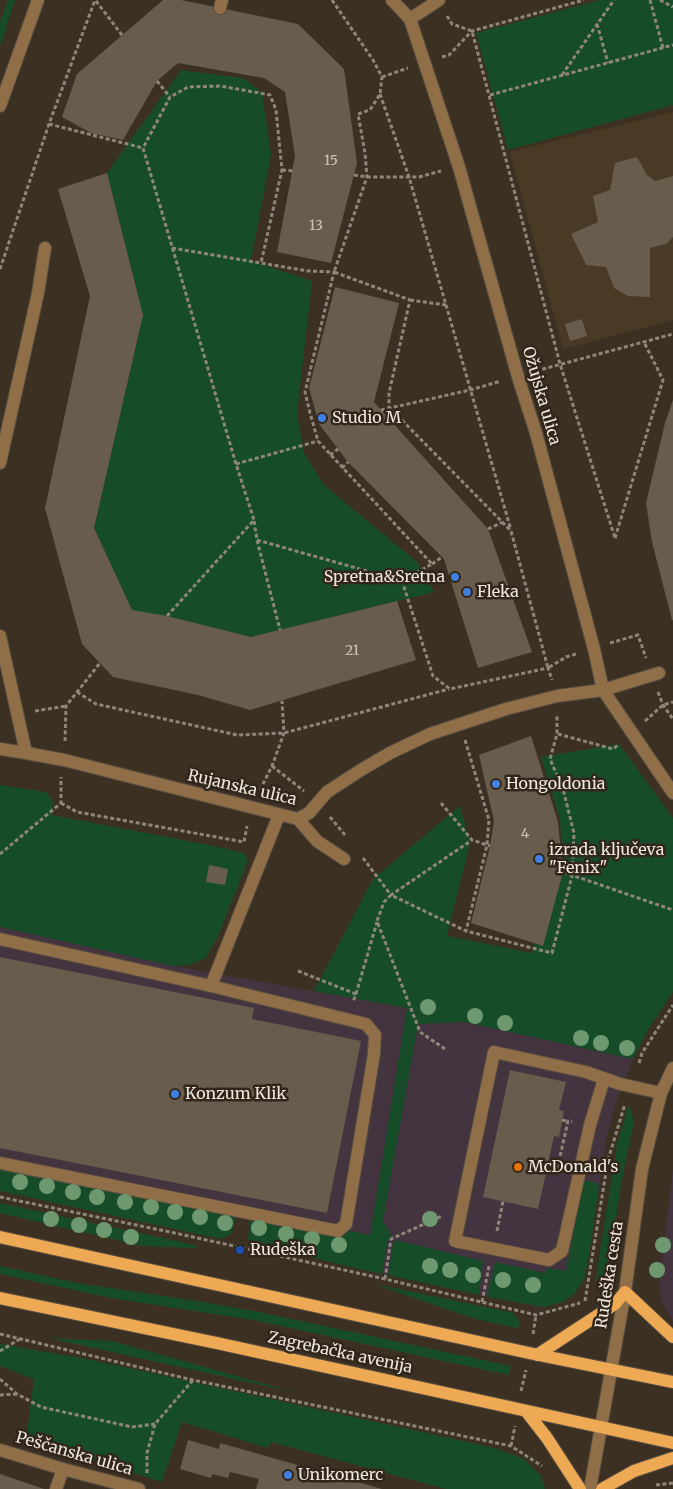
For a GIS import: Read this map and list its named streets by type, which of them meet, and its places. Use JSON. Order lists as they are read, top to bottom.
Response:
{
  "streets": {
    "main road": ["Zagrebačka avenija"],
    "street": [
      "Ožujska ulica",
      "Rujanska ulica",
      "Rudeška cesta",
      "Peščanska ulica"
    ]
  },
  "crossings": [
    ["Ožujska ulica", "Rujanska ulica"],
    ["Rudeška cesta", "Zagrebačka avenija"]
  ],
  "places": [
    "Studio M",
    "Spretna&Sretna",
    "Fleka",
    "Hongoldonia",
    "izrada ključeva \"Fenix\"",
    "Konzum Klik",
    "McDonald's",
    "Rudeška",
    "Unikomerc"
  ],
  "house_numbers": [
    "15",
    "13",
    "21",
    "4"
  ]
}
